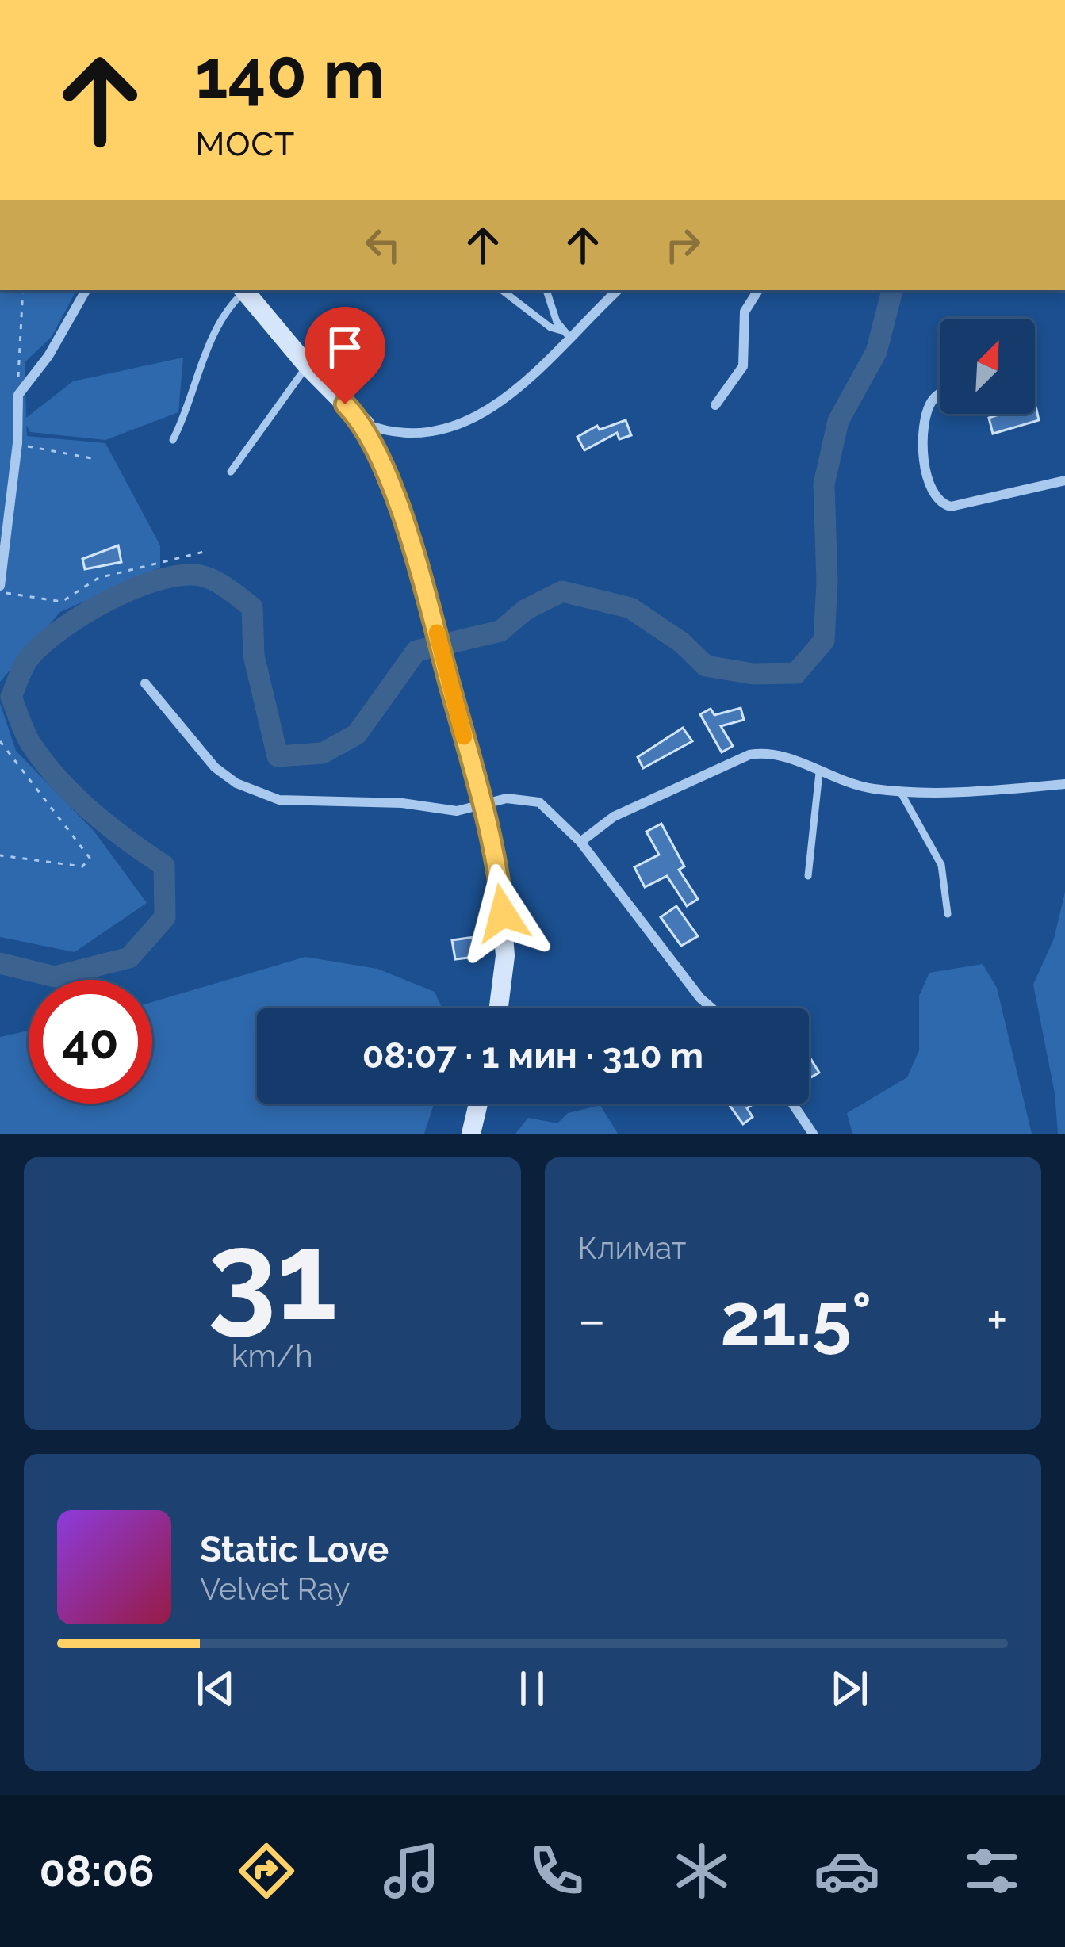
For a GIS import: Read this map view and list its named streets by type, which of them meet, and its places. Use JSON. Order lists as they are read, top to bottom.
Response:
{
  "north": "top right",
  "page": {
    "turn": ["140 m", "мост"],
    "limit": "40",
    "trip": "08:07 · 1 мин · 310 m",
    "tile": [
      ["31", "km/h"],
      "Климат"
    ],
    "heat": ["−", "21.5°", "+"],
    "song": ["Static Love", "Velvet Ray"],
    "tabs": "08:06"
  }
}
